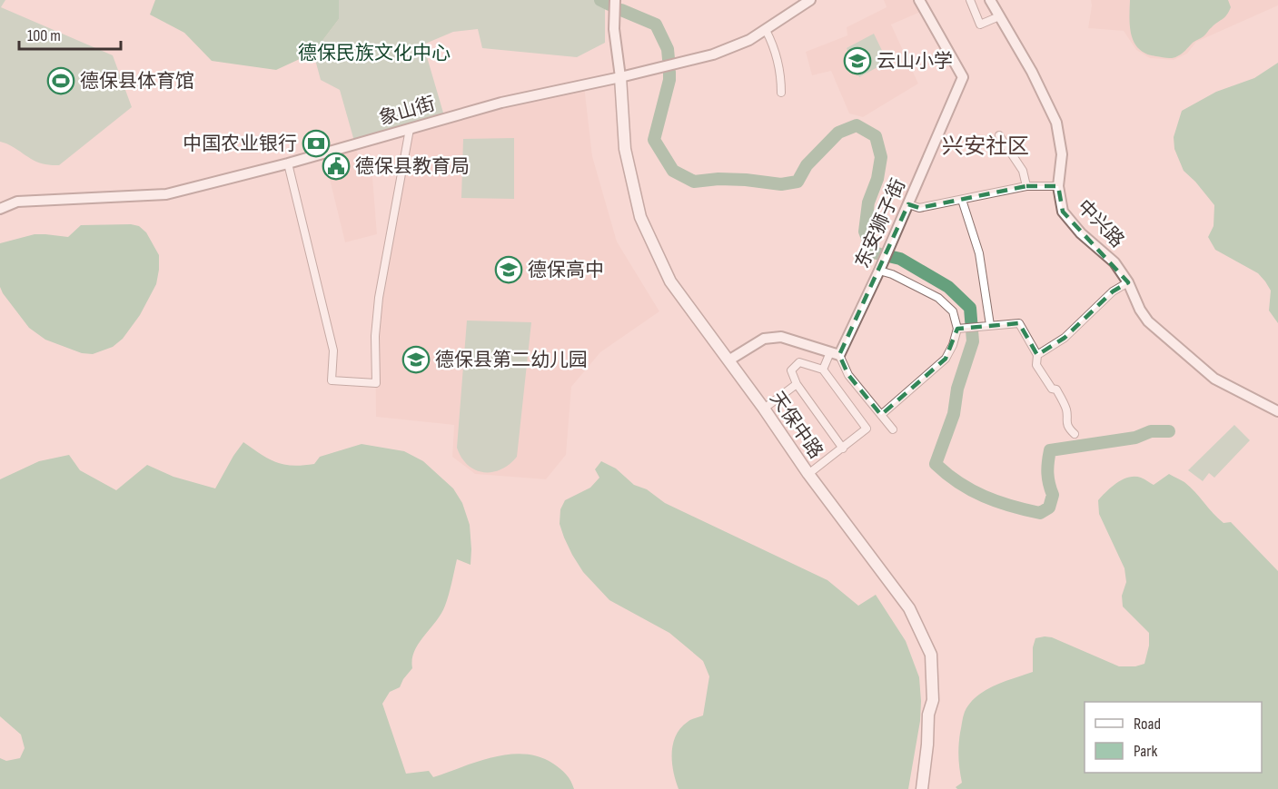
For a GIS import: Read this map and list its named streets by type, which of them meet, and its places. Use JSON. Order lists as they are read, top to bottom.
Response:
{
  "streets": {
    "main road": [
      "象山街",
      "东安狮子街",
      "中兴路",
      "天保中路"
    ]
  },
  "crossings": [
    ["象山街", "天保中路"]
  ],
  "districts": ["兴安社区"],
  "parks": ["德保民族文化中心"],
  "places": {
    "school or university": ["云山小学", "德保高中", "德保县第二幼儿园"],
    "sports": ["德保县体育馆"],
    "bank": ["中国农业银行"],
    "public building": ["德保县教育局"]
  },
  "legend": ["Road", "Park"],
  "scale_bar": "100 m"
}
